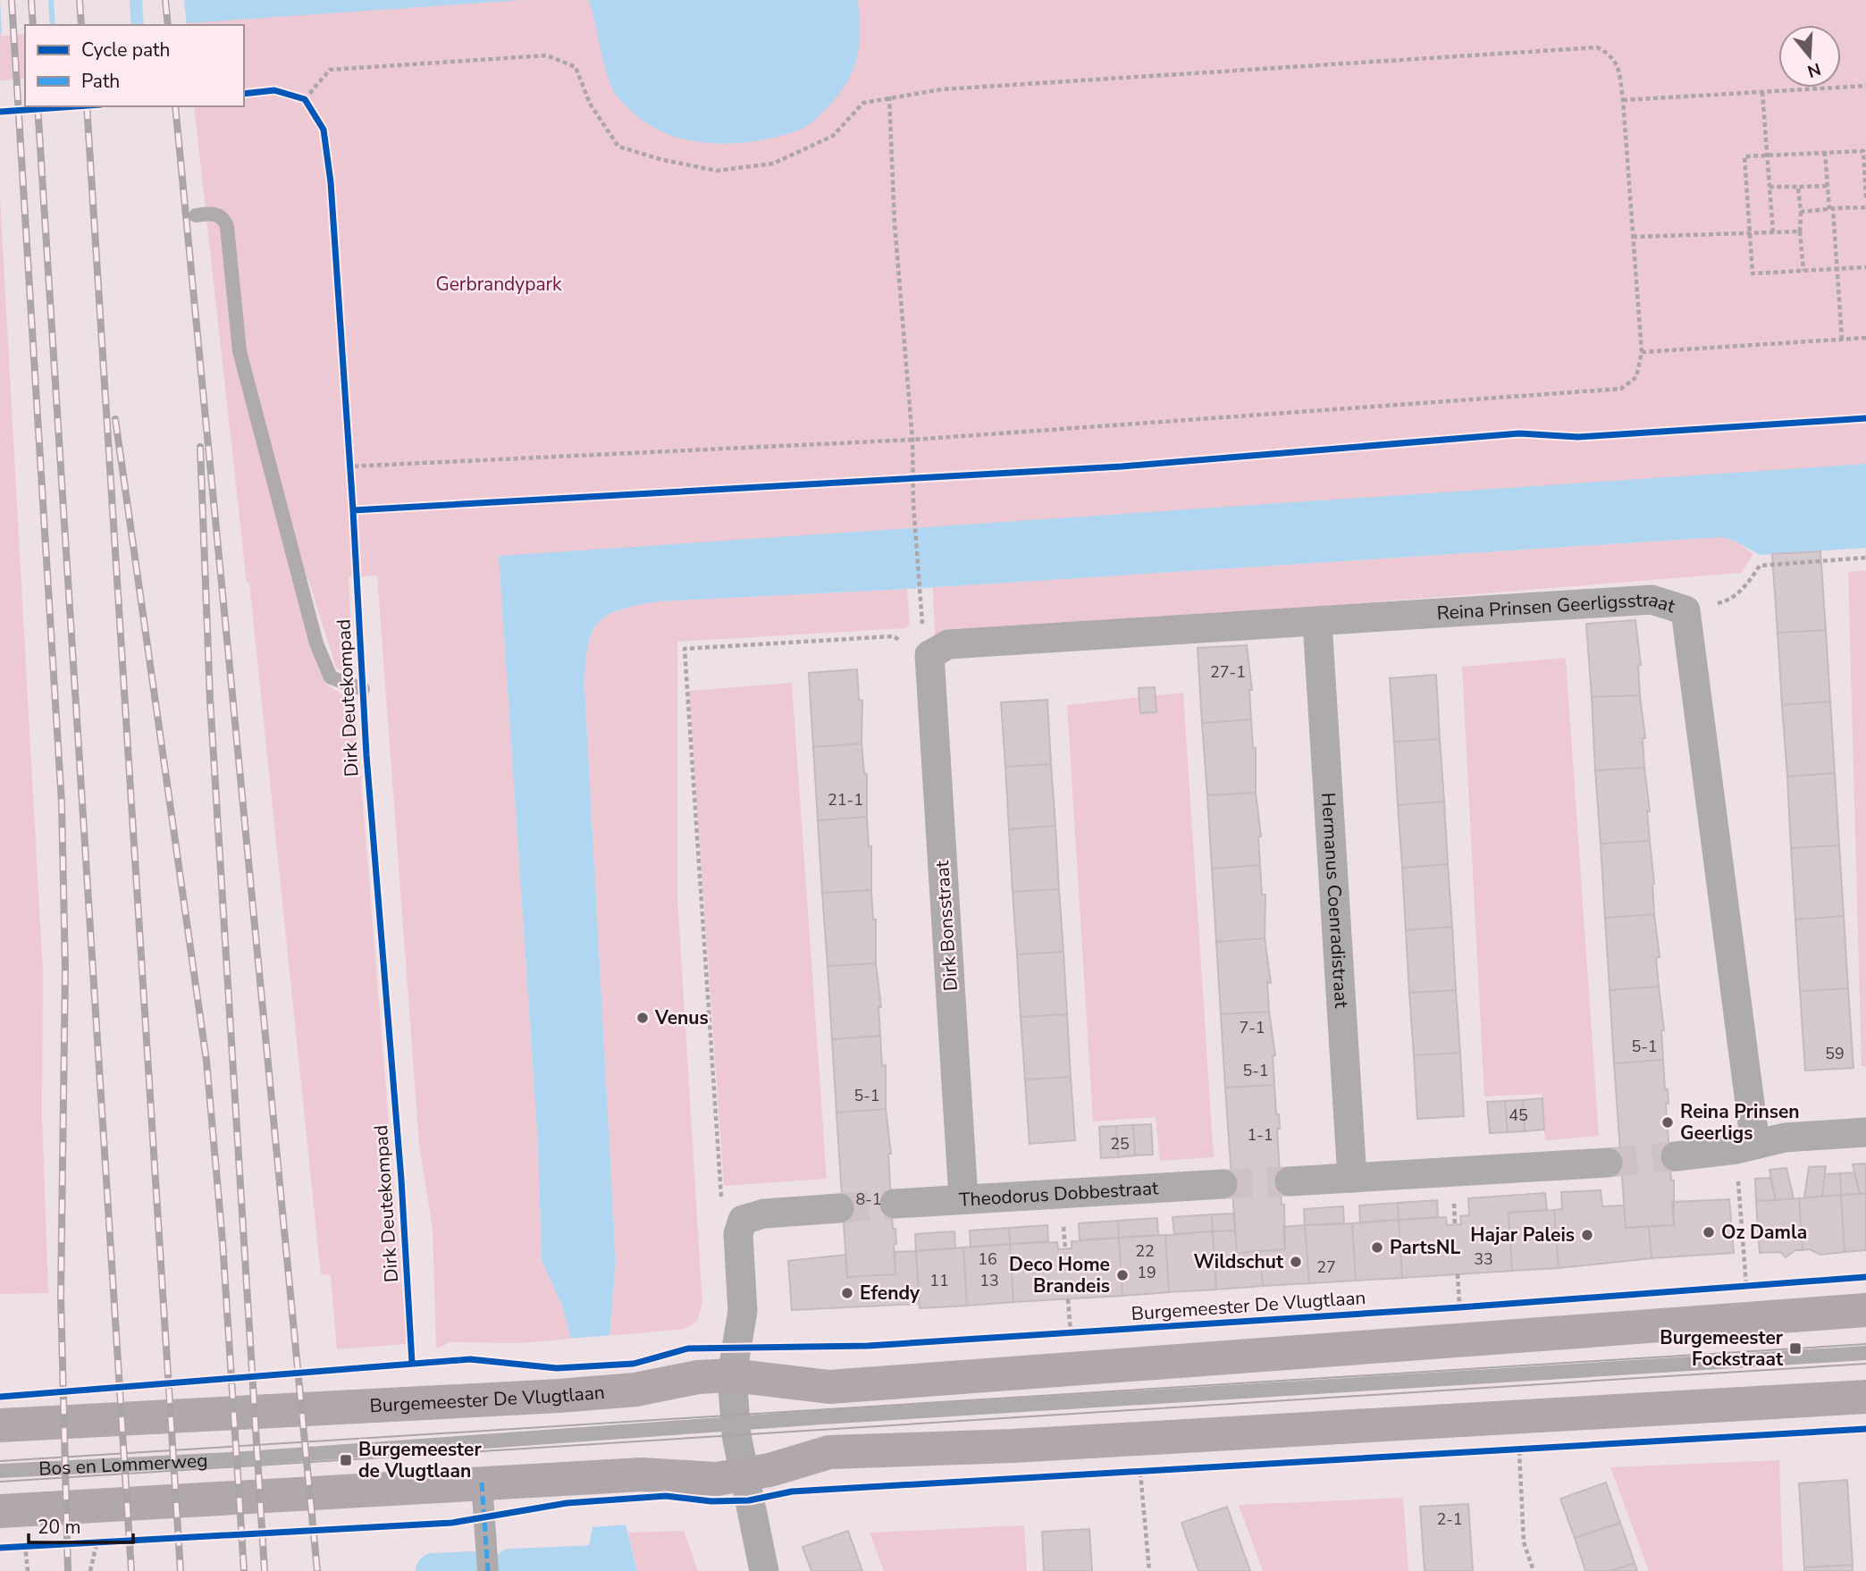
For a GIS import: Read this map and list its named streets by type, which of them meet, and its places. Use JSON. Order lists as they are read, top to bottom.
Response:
{
  "streets": {
    "main road": ["Burgemeester De Vlugtlaan", "Bos en Lommerweg"],
    "street": [
      "Reina Prinsen Geerligsstraat",
      "Hermanus Coenradistraat",
      "Dirk Bonsstraat",
      "Theodorus Dobbestraat"
    ],
    "cycle path": ["Dirk Deutekompad"]
  },
  "crossings": [
    ["Reina Prinsen Geerligsstraat", "Hermanus Coenradistraat"],
    ["Reina Prinsen Geerligsstraat", "Dirk Bonsstraat"],
    ["Dirk Bonsstraat", "Theodorus Dobbestraat"]
  ],
  "parks": ["Gerbrandypark"],
  "places": {
    "other": [
      "Venus",
      "Reina Prinsen Geerligs",
      "Oz Damla",
      "Hajar Paleis",
      "PartsNL",
      "Wildschut",
      "Deco Home Brandeis",
      "Efendy"
    ],
    "transit": ["Burgemeester Fockstraat", "Burgemeester de Vlugtlaan"]
  },
  "house_numbers": [
    "27-1",
    "21-1",
    "7-1",
    "5-1",
    "59",
    "5-1",
    "5-1",
    "45",
    "1-1",
    "25",
    "8-1",
    "22",
    "16",
    "33",
    "27",
    "19",
    "11",
    "13",
    "2-1"
  ],
  "legend": ["Cycle path", "Path"],
  "scale_bar": "20 m",
  "north": "bottom"
}
